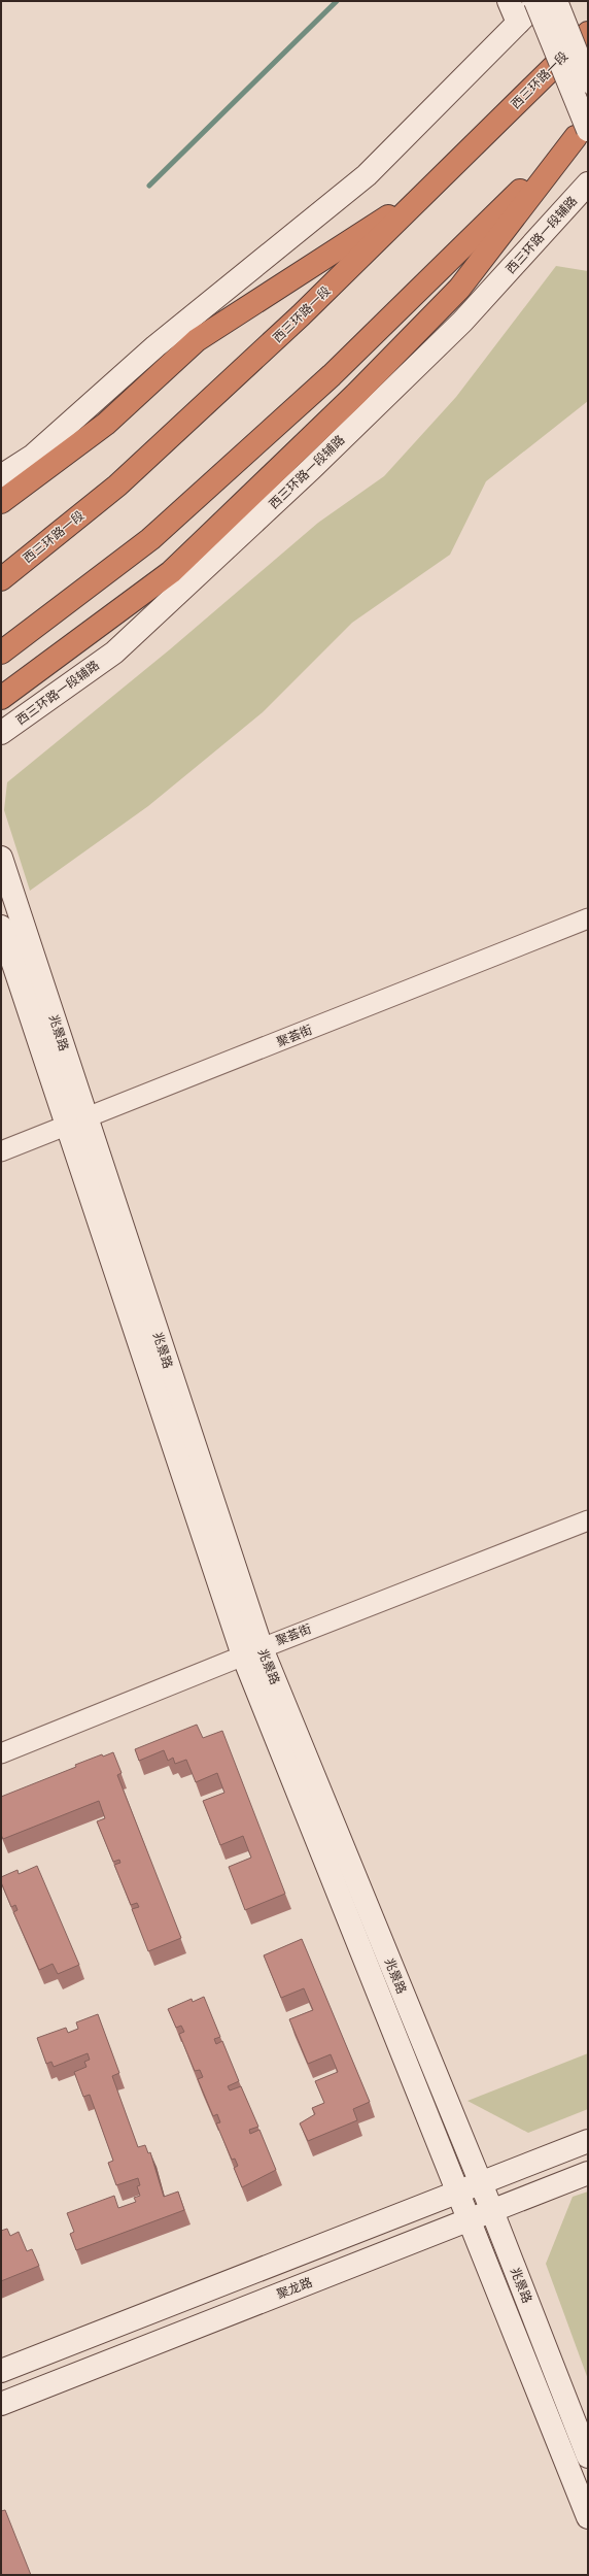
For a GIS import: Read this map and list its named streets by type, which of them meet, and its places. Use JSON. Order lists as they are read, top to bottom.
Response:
{
  "streets": {
    "highway": ["西三环路一段"],
    "street": [
      "西三环路一段辅路",
      "兆景路",
      "聚荟街",
      "聚龙路"
    ]
  },
  "crossings": [
    ["兆景路", "聚荟街"],
    ["兆景路", "聚龙路"]
  ]
}
